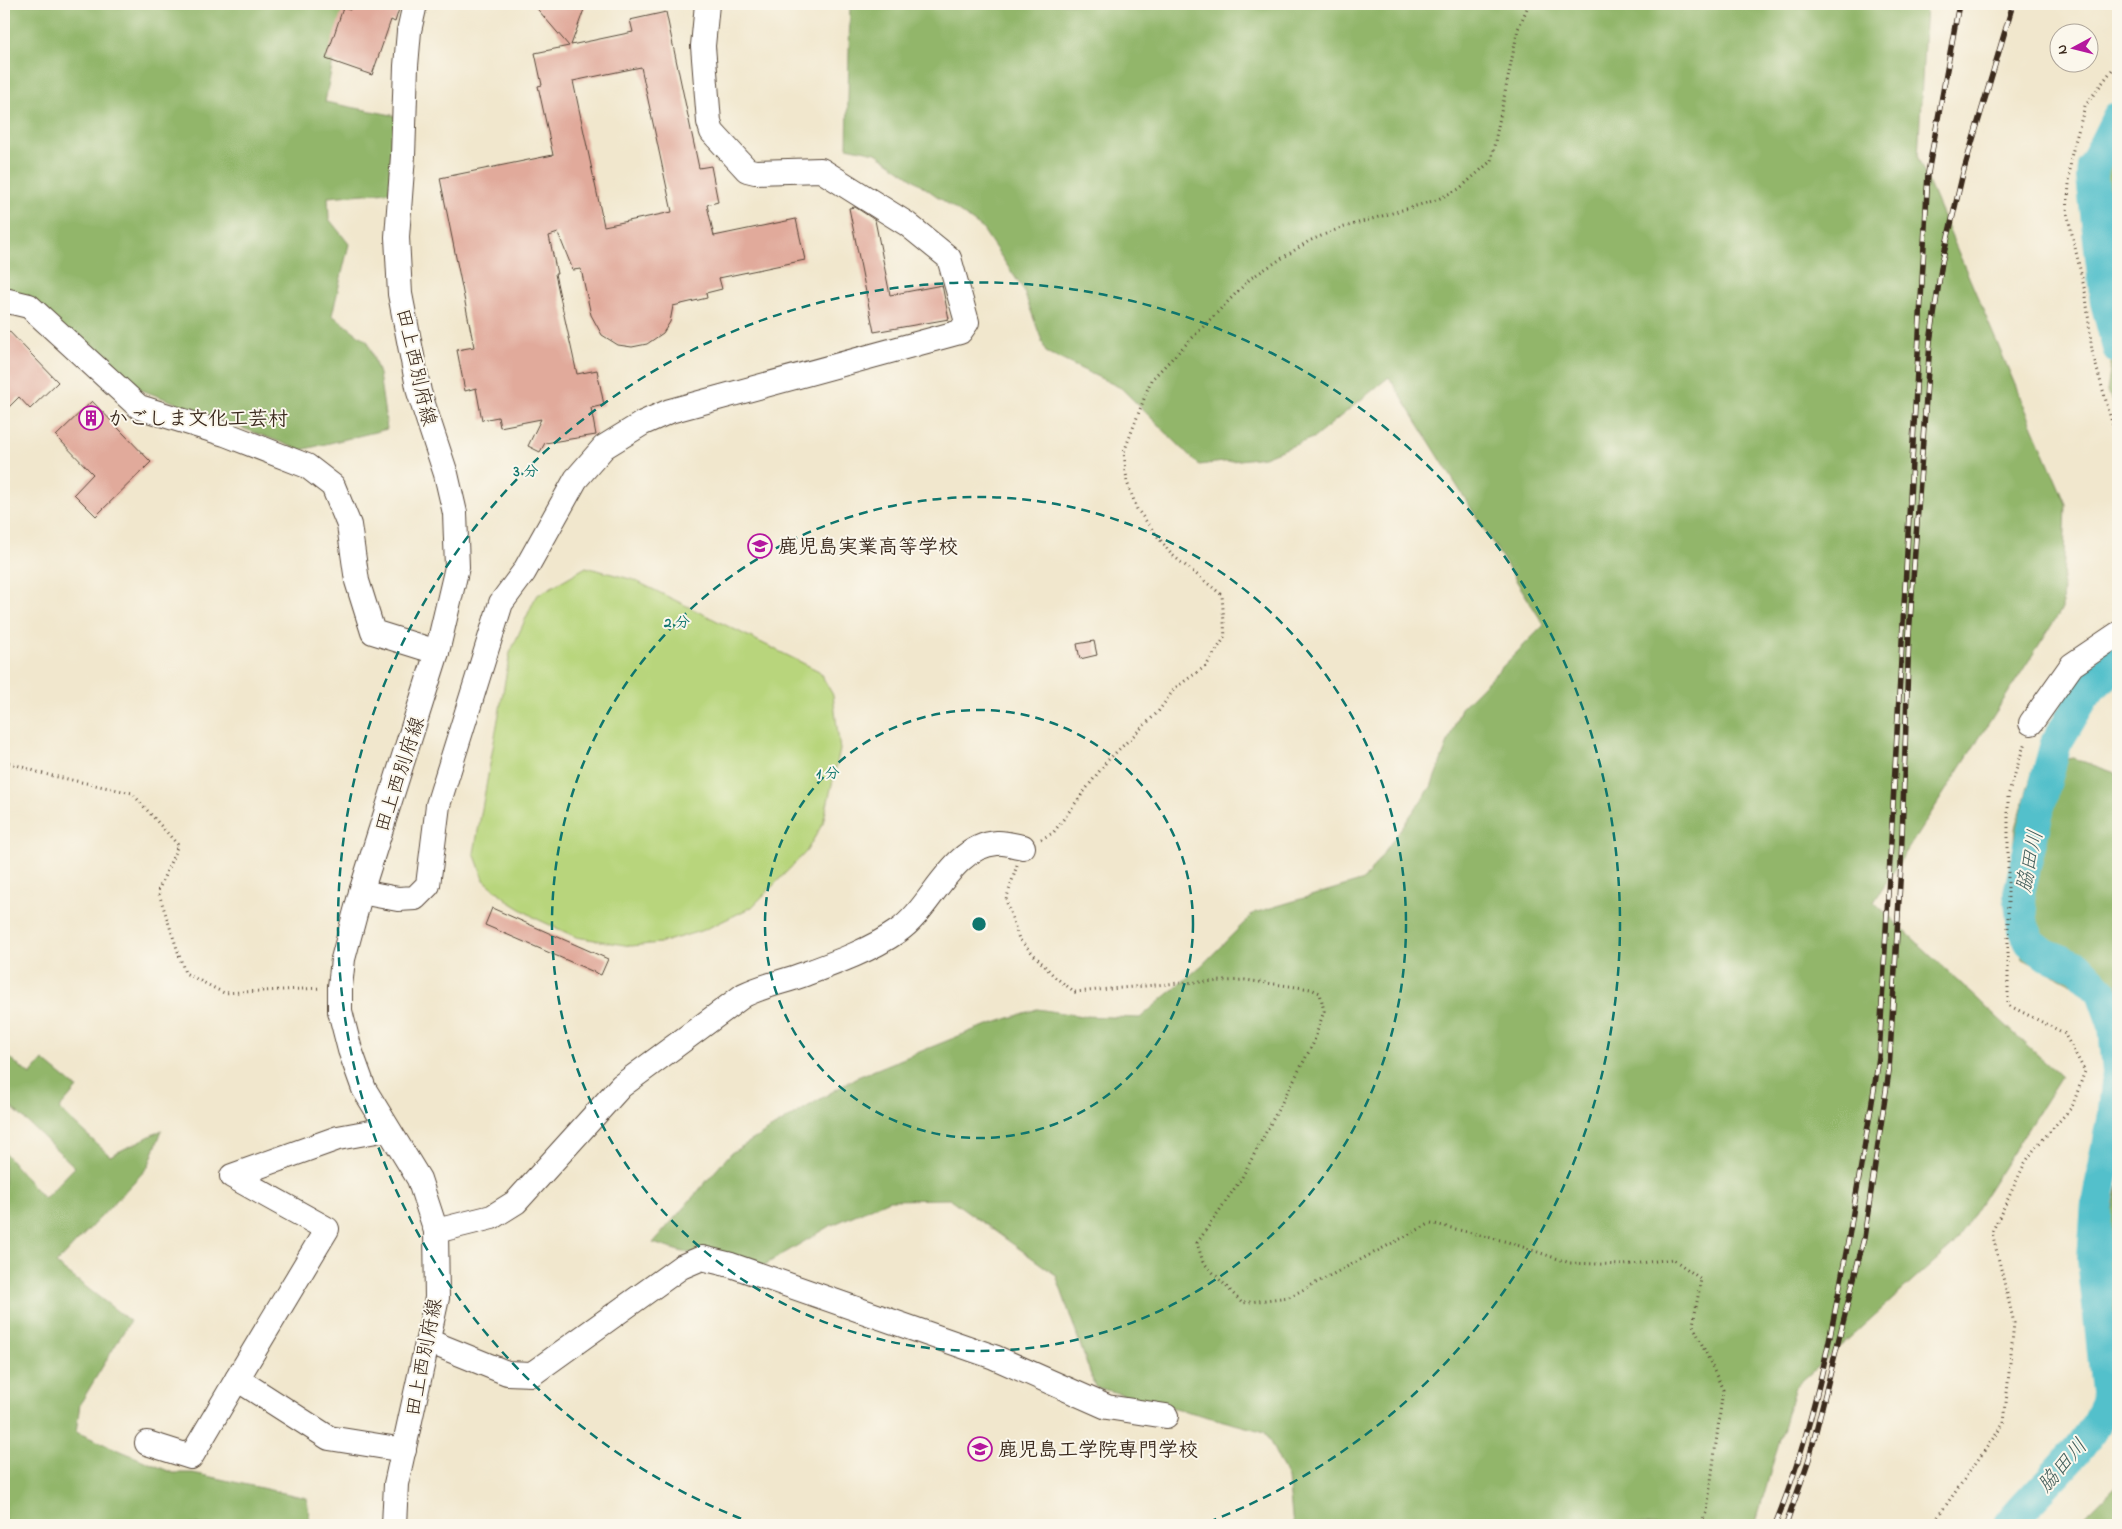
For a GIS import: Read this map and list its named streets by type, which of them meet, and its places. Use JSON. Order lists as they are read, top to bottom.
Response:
{
  "streets": {
    "street": ["田上西別府線"]
  },
  "water": ["脇田川"],
  "places": {
    "building": ["かごしま文化工芸村"],
    "school or university": ["鹿児島実業高等学校", "鹿児島工学院専門学校"]
  },
  "north": "left",
  "rings": ["3 分", "2 分", "1 分"]
}
